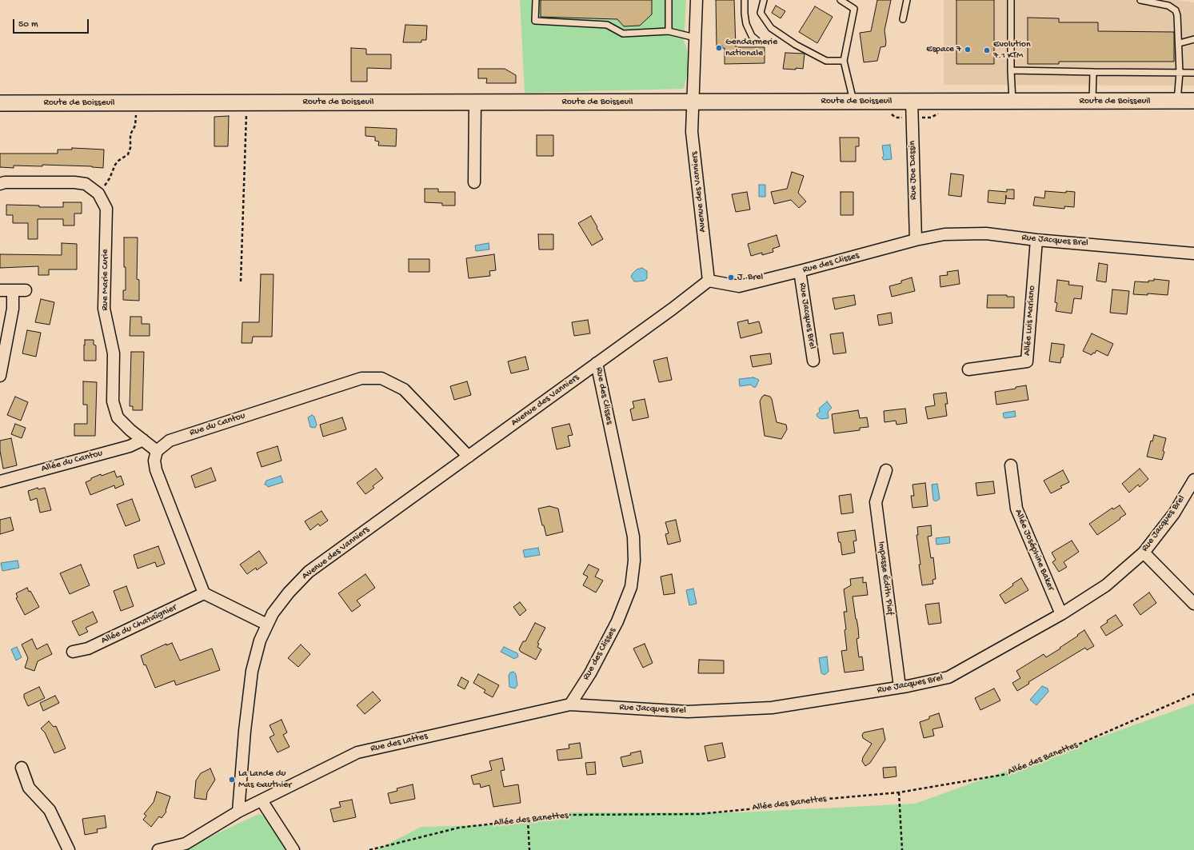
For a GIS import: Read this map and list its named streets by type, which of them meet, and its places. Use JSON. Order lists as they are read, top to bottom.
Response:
{
  "streets": {
    "main road": ["Route de Boisseuil"],
    "street": [
      "Rue Joe Dassin",
      "Avenue des Vanniers",
      "Rue Jacques Brel",
      "Rue des Clisses",
      "Rue Marie Curie",
      "Allée Luis Mariano",
      "Rue du Cantou",
      "Allée du Cantou",
      "Allée Joséphine Baker",
      "Impasse Édith Piaf",
      "Allée du Chataîgnier",
      "Rue des Lattes"
    ],
    "path": ["Allée des Banettes"]
  },
  "crossings": [
    ["Route de Boisseuil", "Rue Joe Dassin"],
    ["Route de Boisseuil", "Avenue des Vanniers"],
    ["Rue Joe Dassin", "Rue Jacques Brel"],
    ["Rue Joe Dassin", "Rue des Clisses"],
    ["Avenue des Vanniers", "Rue des Clisses"],
    ["Avenue des Vanniers", "Rue du Cantou"],
    ["Avenue des Vanniers", "Rue des Lattes"],
    ["Rue Jacques Brel", "Rue des Clisses"],
    ["Rue Jacques Brel", "Allée Luis Mariano"],
    ["Rue Jacques Brel", "Allée Joséphine Baker"],
    ["Rue Jacques Brel", "Impasse Édith Piaf"],
    ["Rue Jacques Brel", "Rue des Lattes"],
    ["Rue des Clisses", "Rue des Lattes"],
    ["Rue Marie Curie", "Rue du Cantou"],
    ["Rue Marie Curie", "Allée du Cantou"]
  ],
  "places": [
    "Gendarmerie nationale",
    "Espace 7",
    "Evolution 7.1 KTM",
    "J. Brel",
    "La Lande du Mas Gauthier"
  ],
  "scale_bar": "50 m"
}
